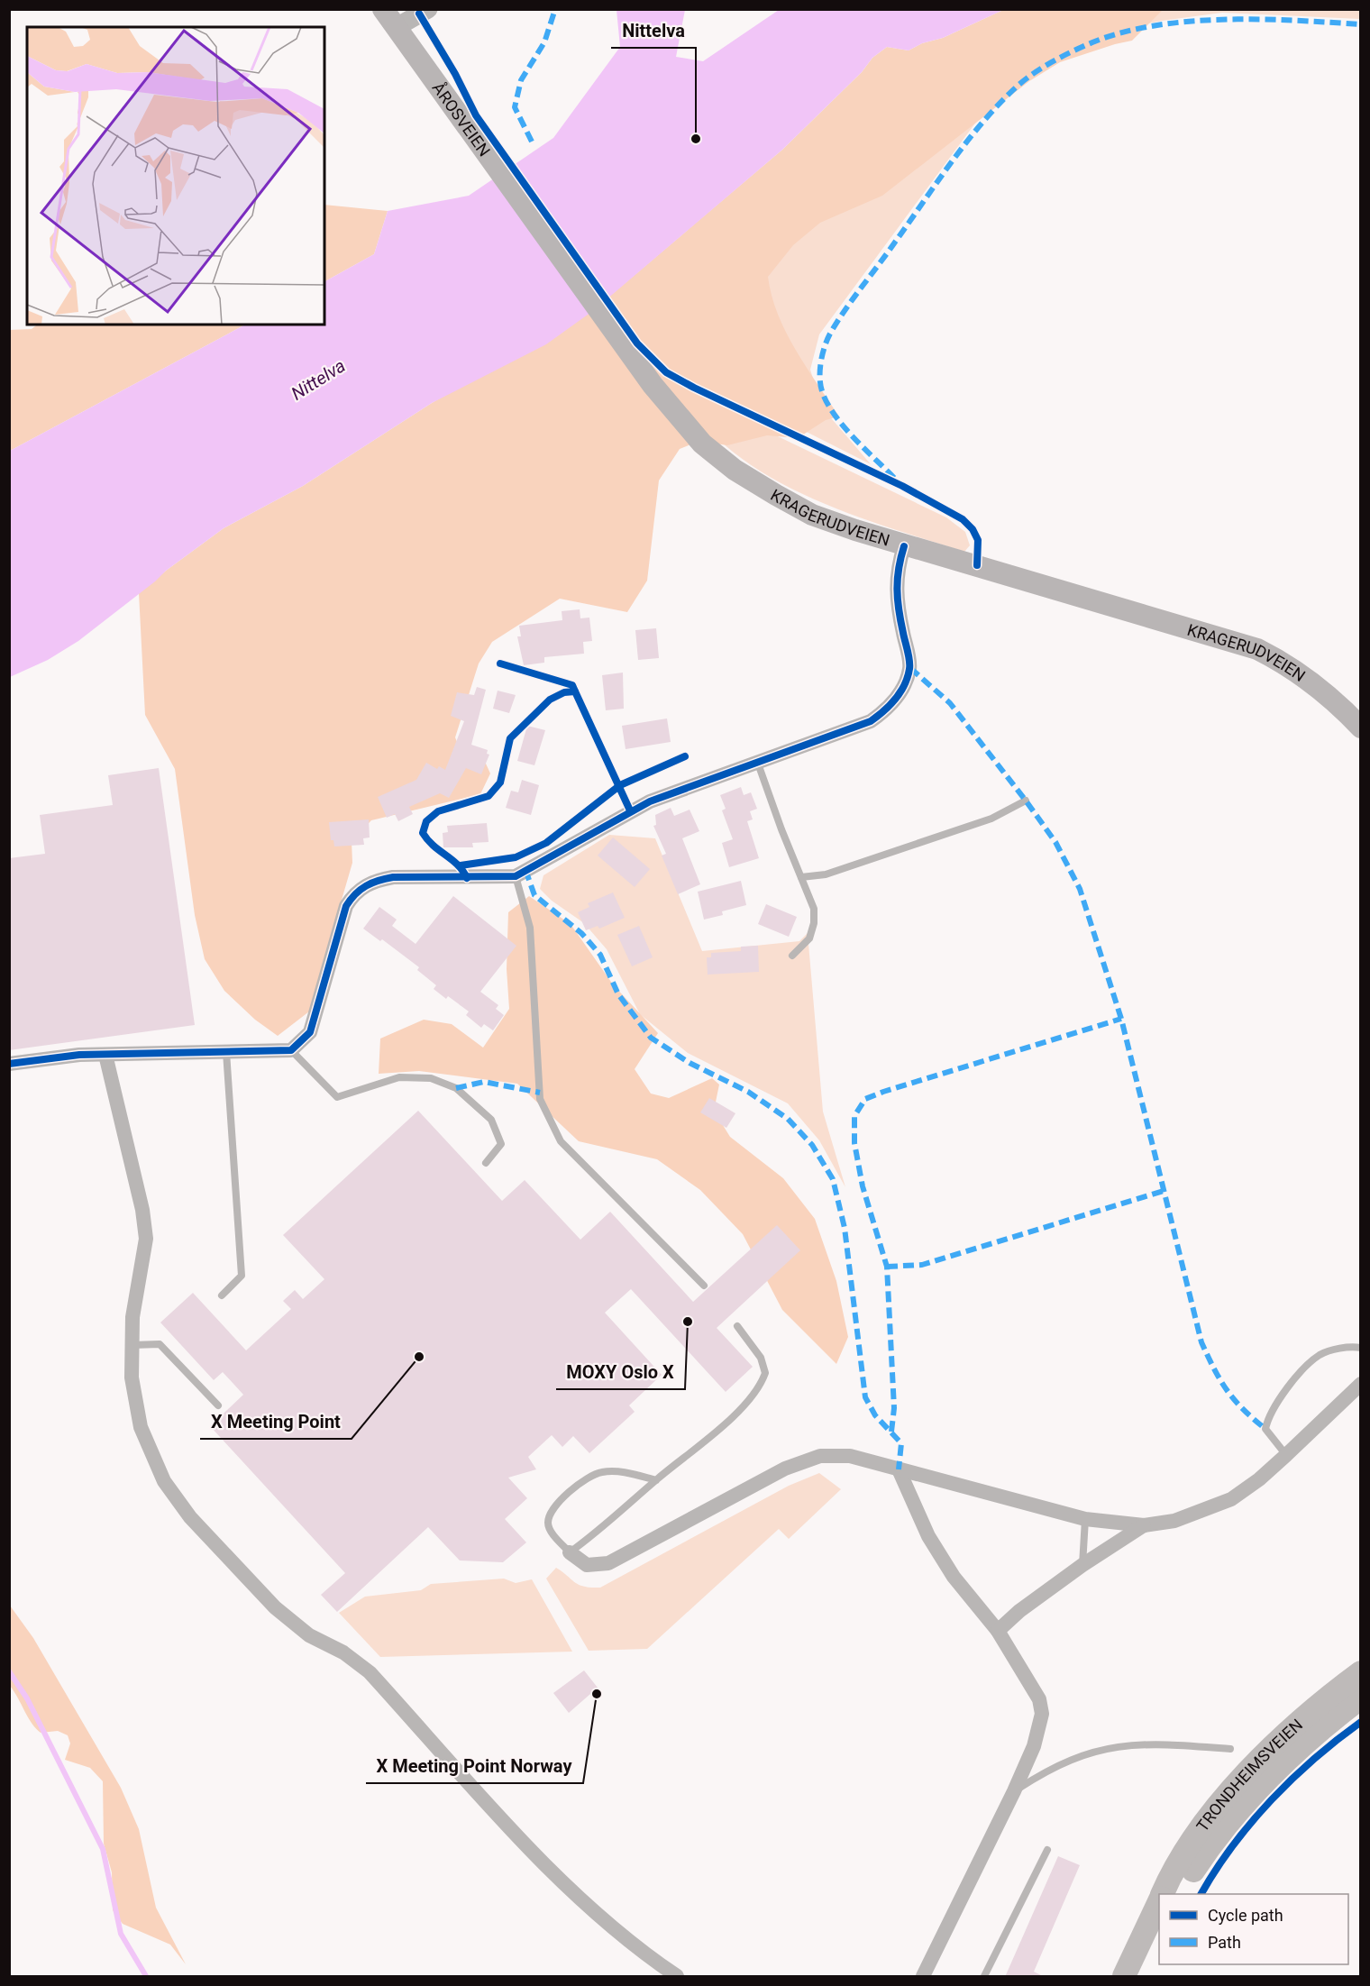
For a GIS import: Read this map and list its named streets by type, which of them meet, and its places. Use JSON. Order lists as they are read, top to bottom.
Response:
{
  "streets": {
    "main road": ["ÅROSVEIEN", "KRAGERUDVEIEN", "TRONDHEIMSVEIEN"]
  },
  "crossings": [
    ["ÅROSVEIEN", "KRAGERUDVEIEN"]
  ],
  "water": ["Nittelva"],
  "places": [
    "Nittelva",
    "MOXY Oslo X",
    "X Meeting Point",
    "X Meeting Point Norway"
  ],
  "legend": ["Cycle path", "Path"]
}
